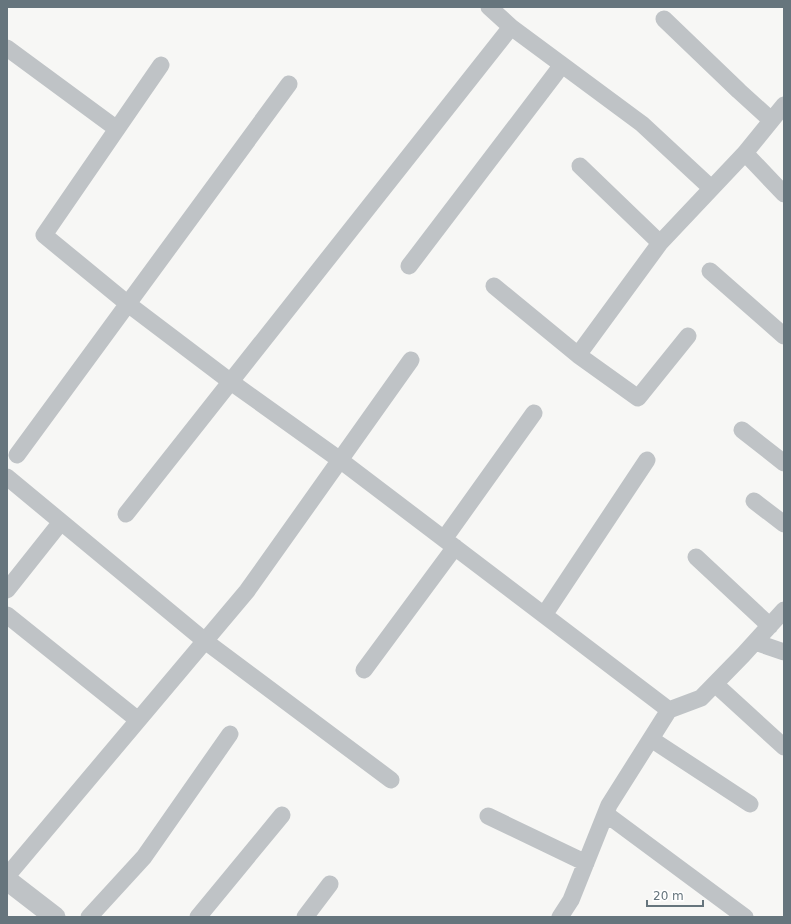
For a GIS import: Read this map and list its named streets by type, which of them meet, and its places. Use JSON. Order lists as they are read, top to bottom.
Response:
{
  "scale_bar": "20 m"
}
